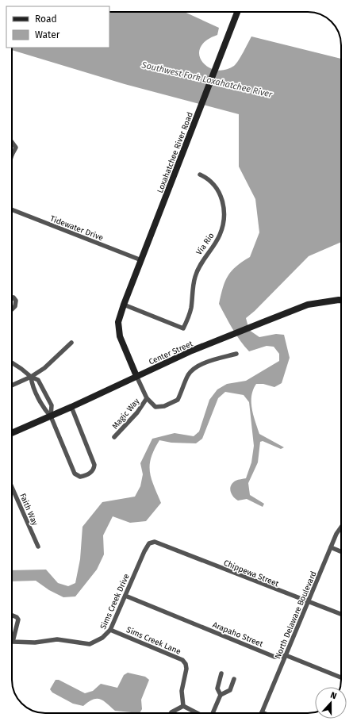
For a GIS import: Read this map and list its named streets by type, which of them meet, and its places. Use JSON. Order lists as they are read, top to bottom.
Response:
{
  "streets": {
    "street": [
      "Loxahatchee River Road",
      "Tidewater Drive",
      "Via Rio",
      "Center Street",
      "Magic Way",
      "Faith Way",
      "Chippewa Street",
      "Sims Creek Drive",
      "North Delaware Boulevard",
      "Arapaho Street",
      "Sims Creek Lane"
    ]
  },
  "crossings": [
    ["Loxahatchee River Road", "Tidewater Drive"],
    ["Loxahatchee River Road", "Via Rio"],
    ["Loxahatchee River Road", "Center Street"],
    ["Chippewa Street", "Sims Creek Drive"],
    ["Chippewa Street", "North Delaware Boulevard"],
    ["Sims Creek Drive", "Arapaho Street"],
    ["Sims Creek Drive", "Sims Creek Lane"],
    ["North Delaware Boulevard", "Arapaho Street"]
  ],
  "water": ["Southwest Fork Loxahatchee River"],
  "legend": ["Road", "Water"],
  "north": "top"
}
